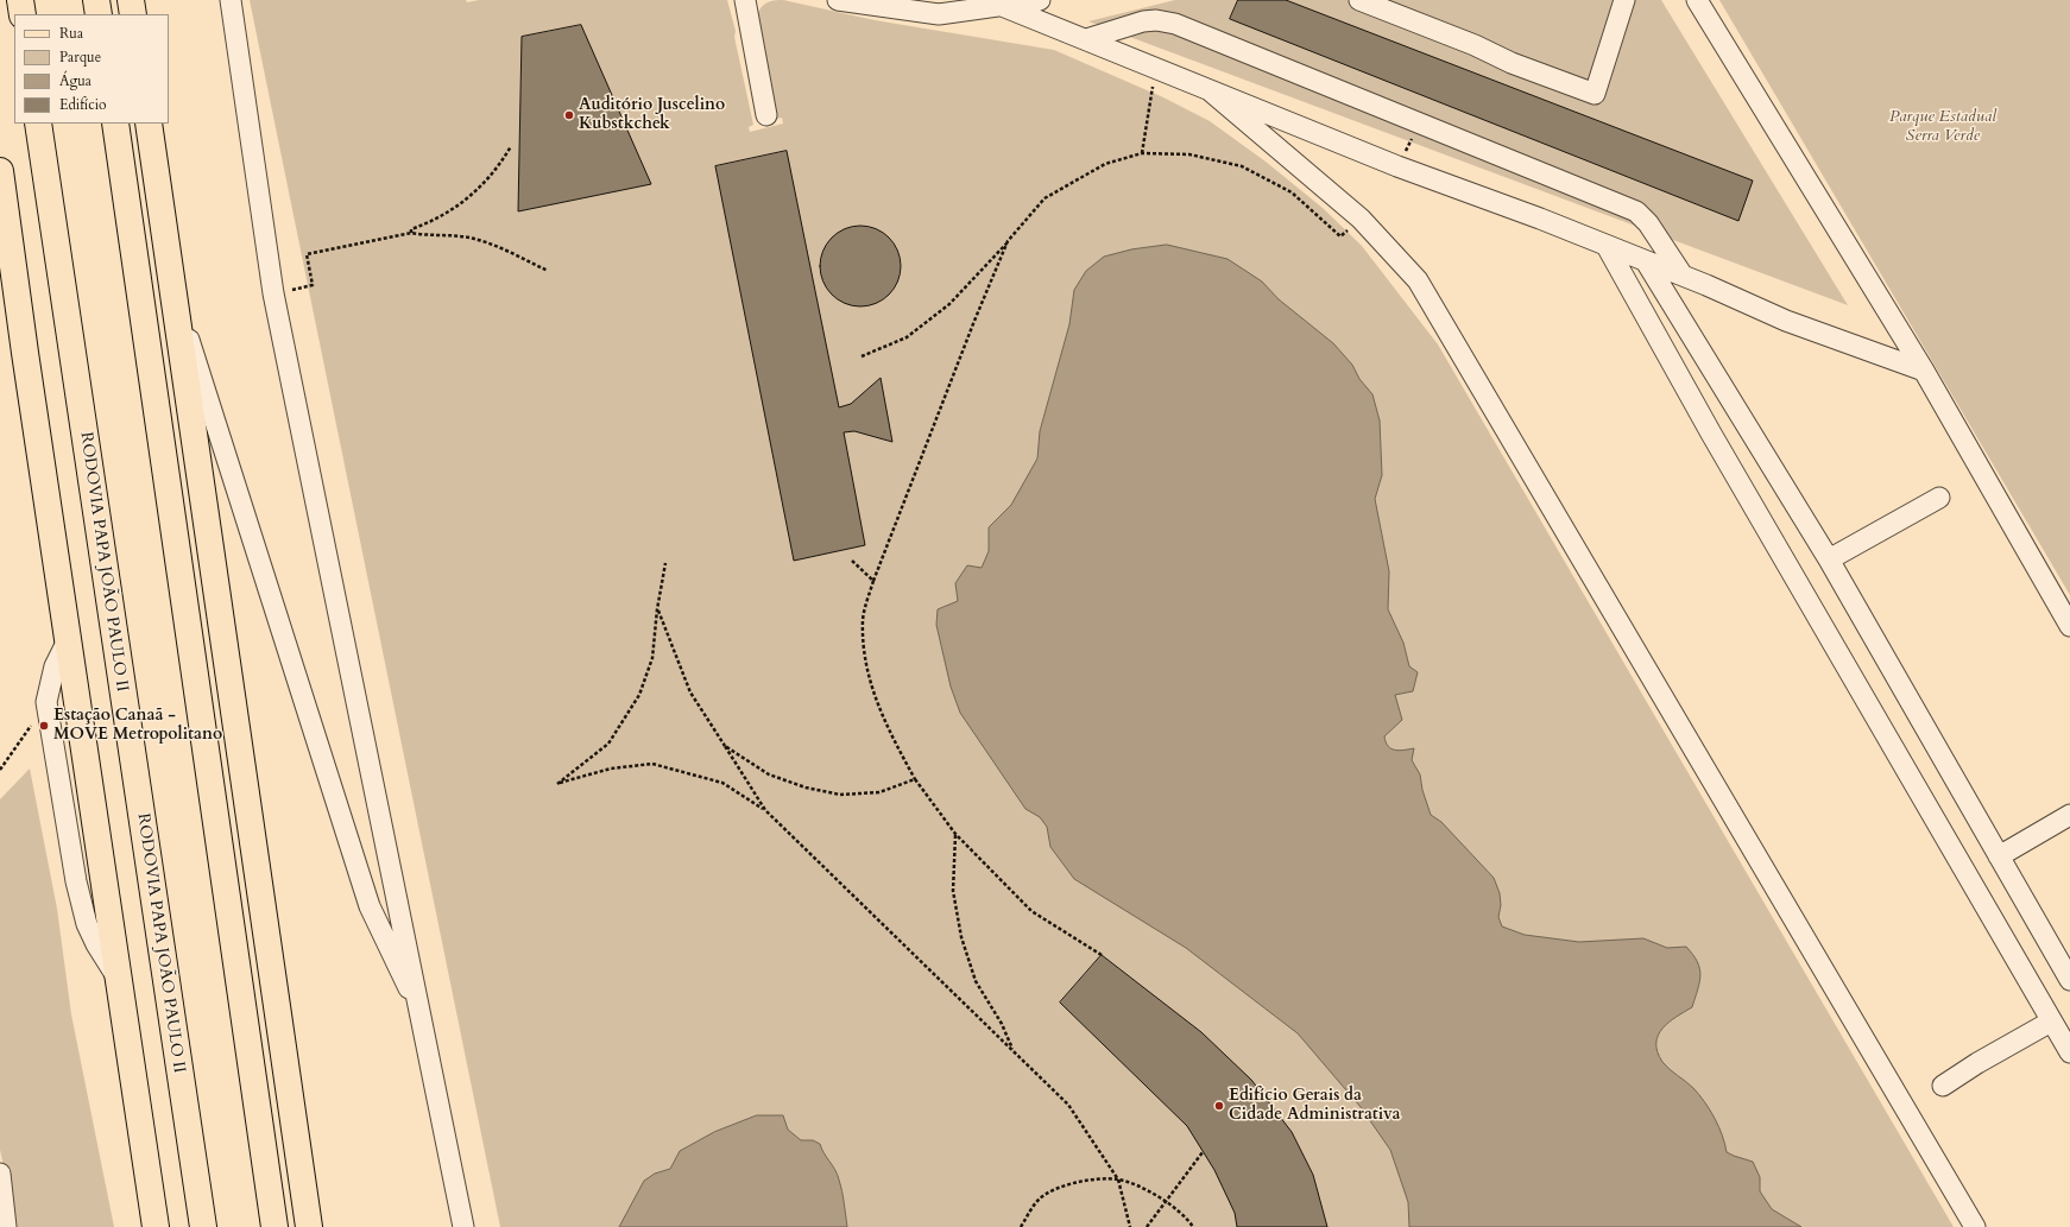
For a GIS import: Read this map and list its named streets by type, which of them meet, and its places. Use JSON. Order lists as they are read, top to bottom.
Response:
{
  "streets": {
    "main road": ["RODOVIA PAPA JOÃO PAULO II"]
  },
  "parks": ["Parque Estadual Serra Verde"],
  "places": ["Auditório Juscelino Kubstkchek", "Estação Canaã - MOVE Metropolitano", "Edifício Gerais da Cidade Administrativa"],
  "legend": [
    "Rua",
    "Parque",
    "Água",
    "Edifício"
  ]
}
